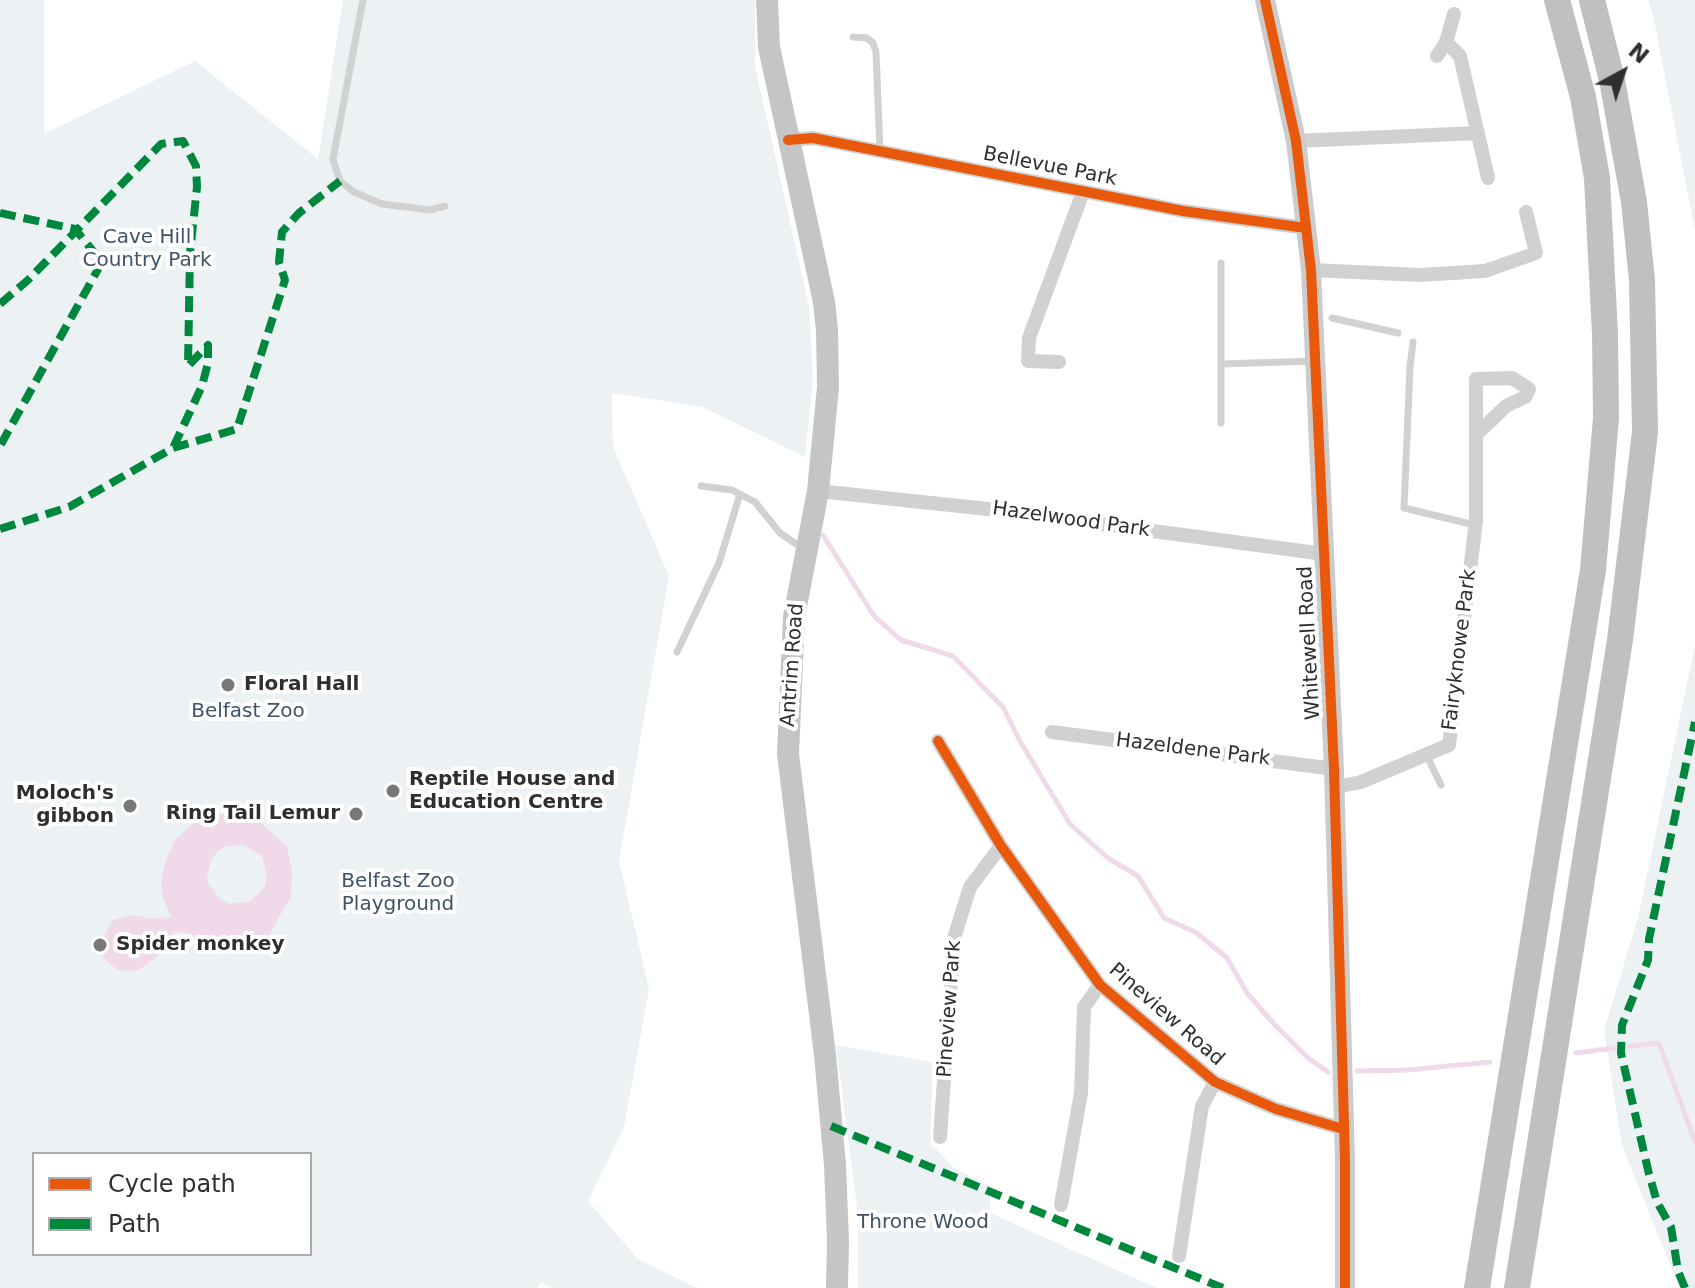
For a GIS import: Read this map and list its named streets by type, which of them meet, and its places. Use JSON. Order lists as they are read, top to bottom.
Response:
{
  "streets": {
    "main road": ["Antrim Road"],
    "street": [
      "Bellevue Park",
      "Hazelwood Park",
      "Whitewell Road",
      "Fairyknowe Park",
      "Hazeldene Park",
      "Pineview Park",
      "Pineview Road"
    ]
  },
  "crossings": [
    ["Bellevue Park", "Whitewell Road"],
    ["Bellevue Park", "Antrim Road"],
    ["Hazelwood Park", "Whitewell Road"],
    ["Hazelwood Park", "Antrim Road"],
    ["Whitewell Road", "Fairyknowe Park"],
    ["Whitewell Road", "Hazeldene Park"],
    ["Whitewell Road", "Pineview Road"],
    ["Fairyknowe Park", "Hazeldene Park"],
    ["Pineview Park", "Pineview Road"]
  ],
  "parks": [
    "Cave Hill Country Park",
    "Belfast Zoo",
    "Belfast Zoo Playground",
    "Throne Wood"
  ],
  "places": [
    "Floral Hall",
    "Reptile House and Education Centre",
    "Moloch's gibbon",
    "Ring Tail Lemur",
    "Spider monkey"
  ],
  "legend": ["Cycle path", "Path"],
  "north": "top right"
}
